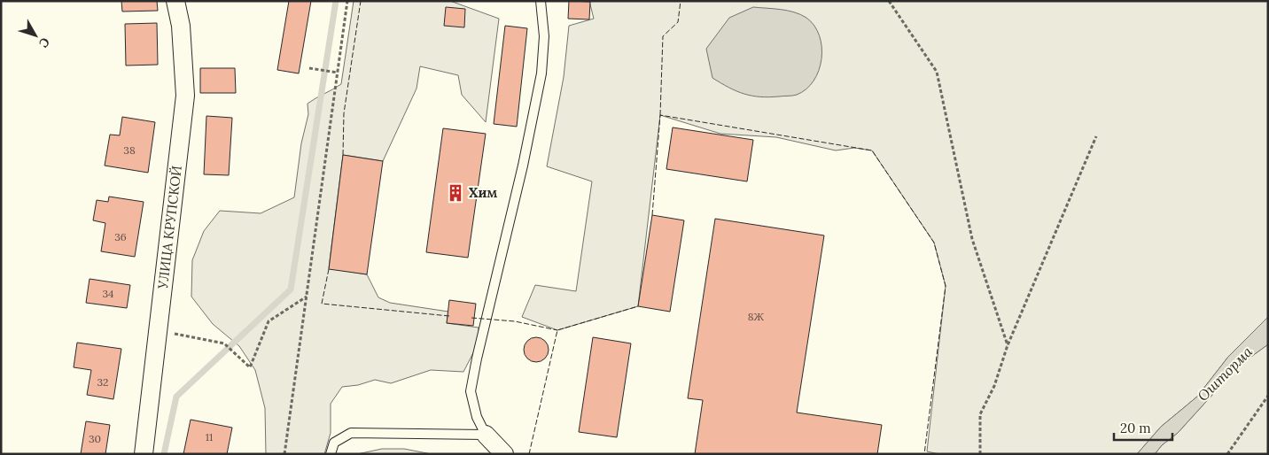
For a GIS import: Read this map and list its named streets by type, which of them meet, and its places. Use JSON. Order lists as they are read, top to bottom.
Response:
{
  "streets": {
    "street": ["УЛИЦА КРУПСКОЙ"]
  },
  "water": ["Ошторма"],
  "places": {
    "building": ["Хим"]
  },
  "house_numbers": [
    "38",
    "36",
    "34",
    "8Ж",
    "32",
    "11",
    "30"
  ],
  "scale_bar": "20 m",
  "north": "bottom right"
}
